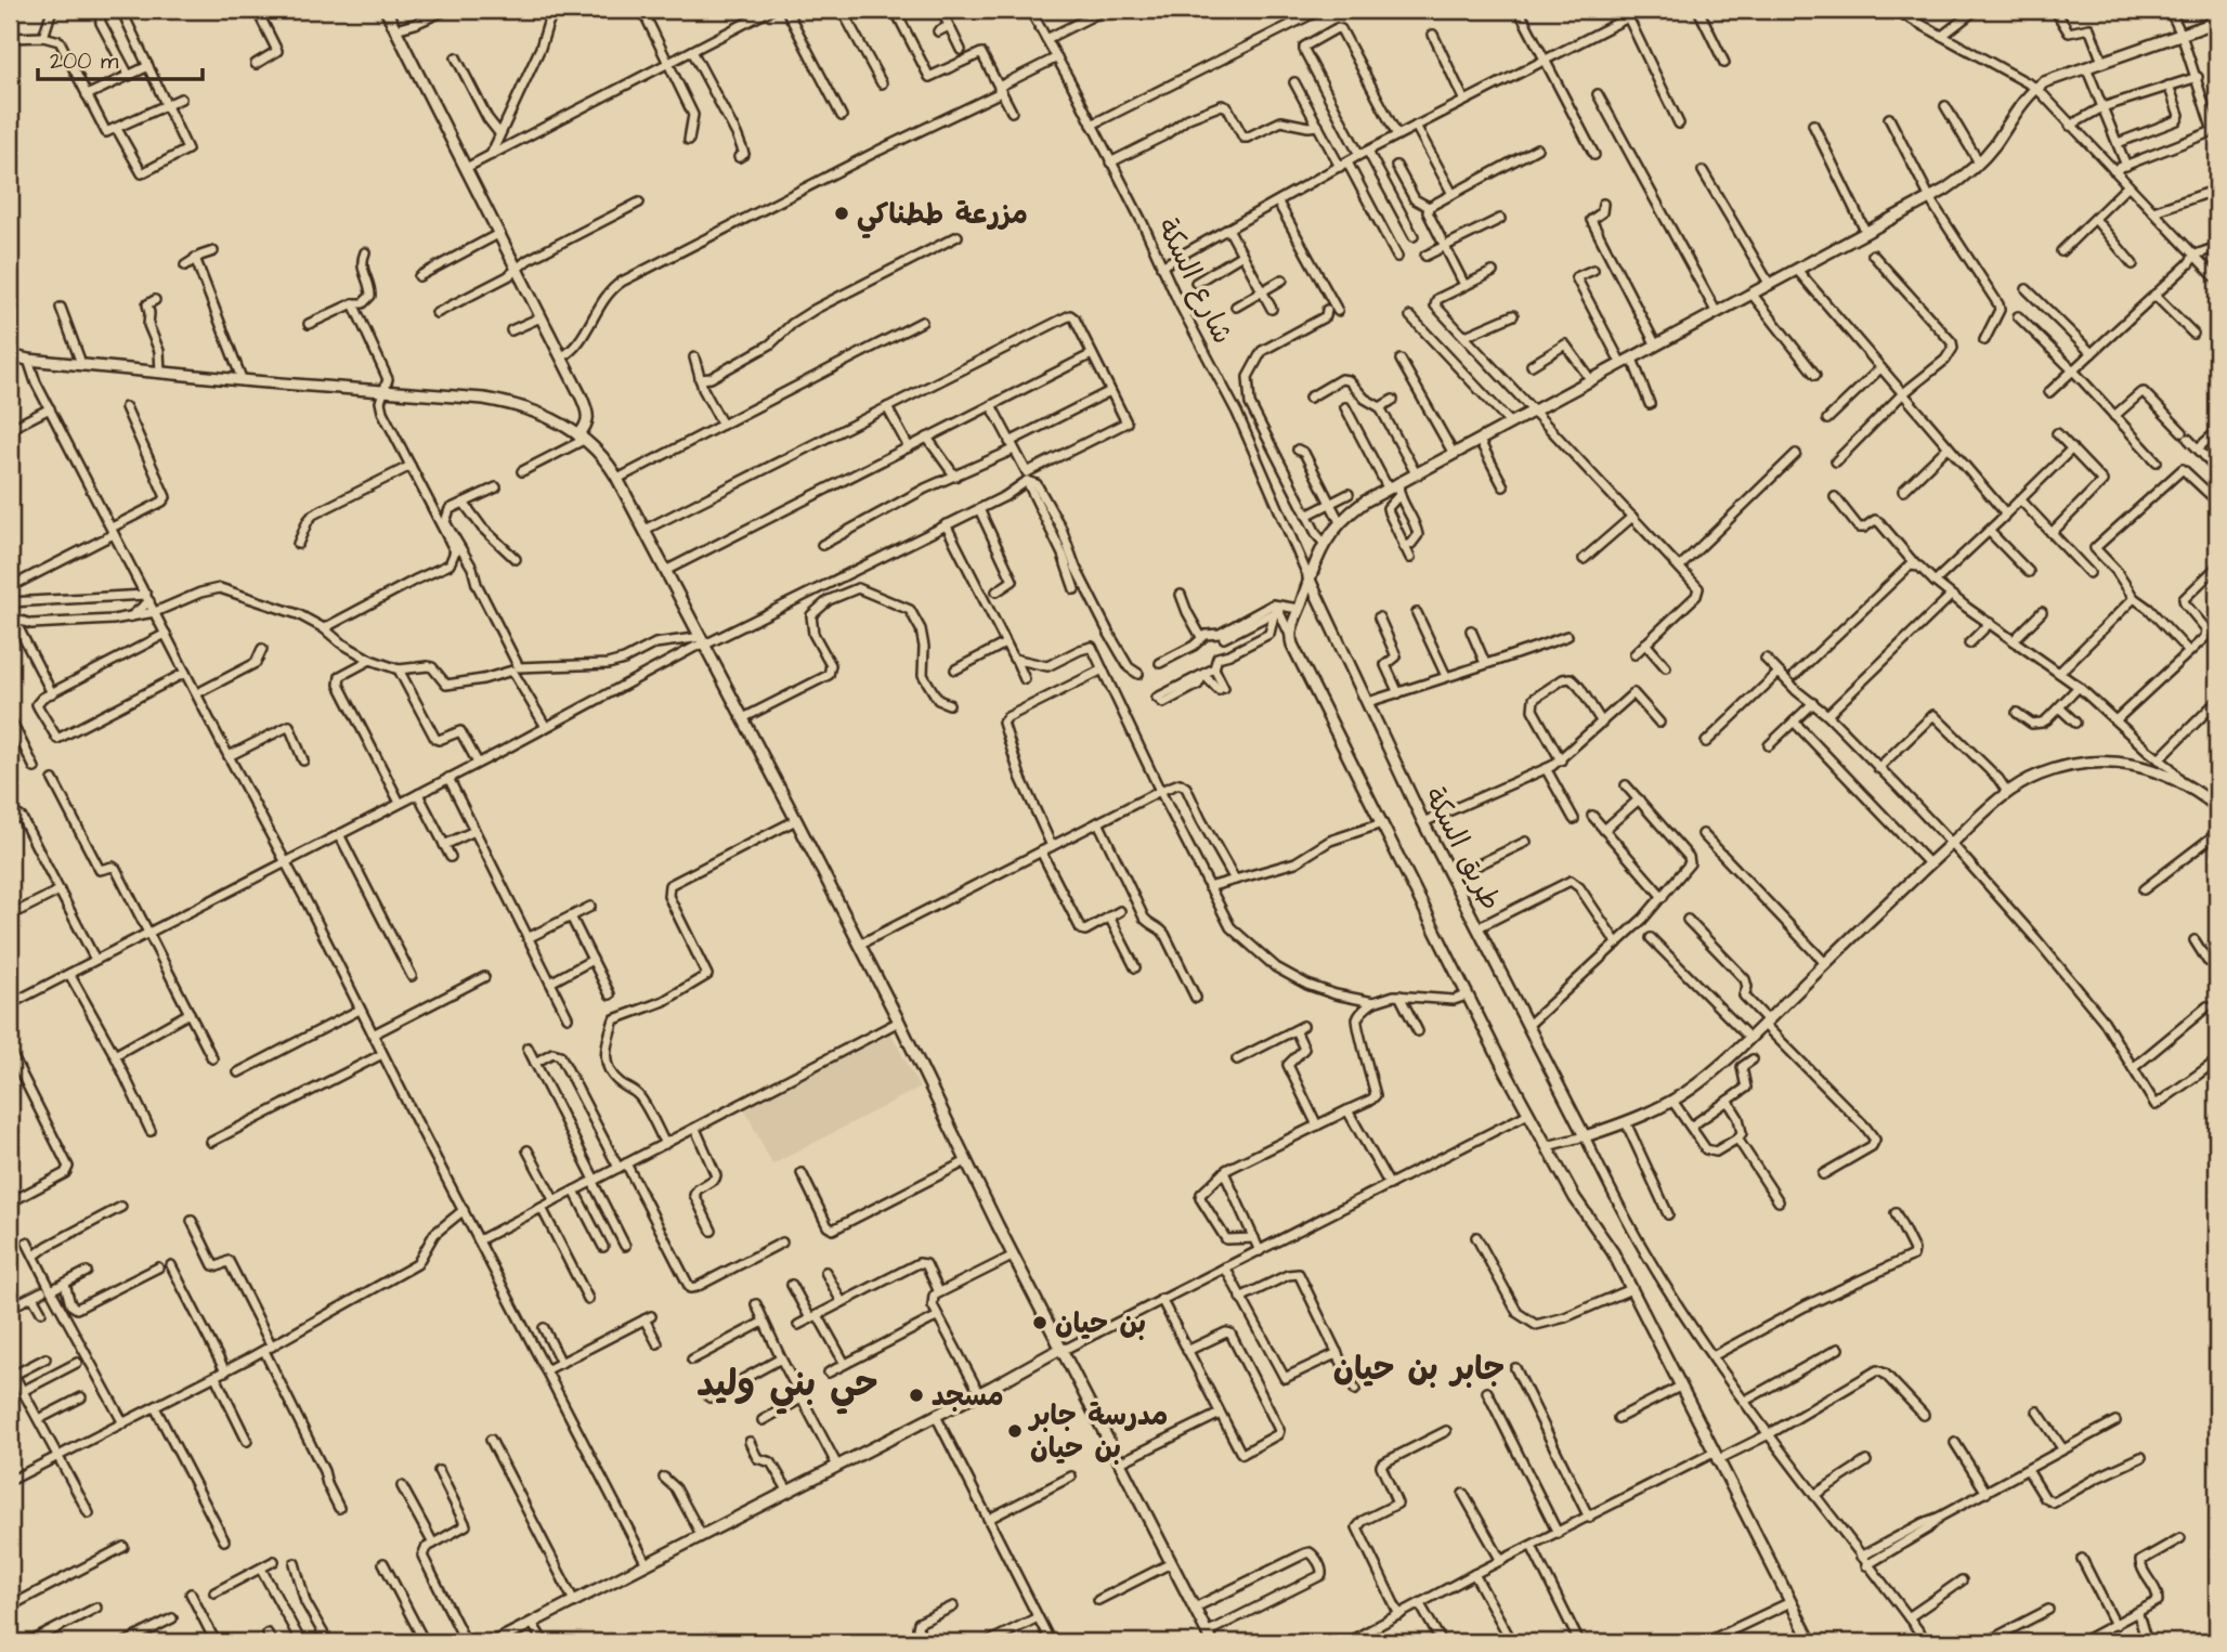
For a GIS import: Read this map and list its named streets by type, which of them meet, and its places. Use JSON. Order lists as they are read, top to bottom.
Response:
{
  "streets": {
    "main road": ["طريق السكة"],
    "street": ["شارع السكة"]
  },
  "crossings": [
    ["شارع السكة", "طريق السكة"]
  ],
  "districts": ["جابر بن حيان", "حي بني وليد"],
  "places": [
    "مزرعة ططناكي",
    "بن حيان",
    "مسجد",
    "مدرسة جابر بن حيان"
  ],
  "scale_bar": "200 m"
}
